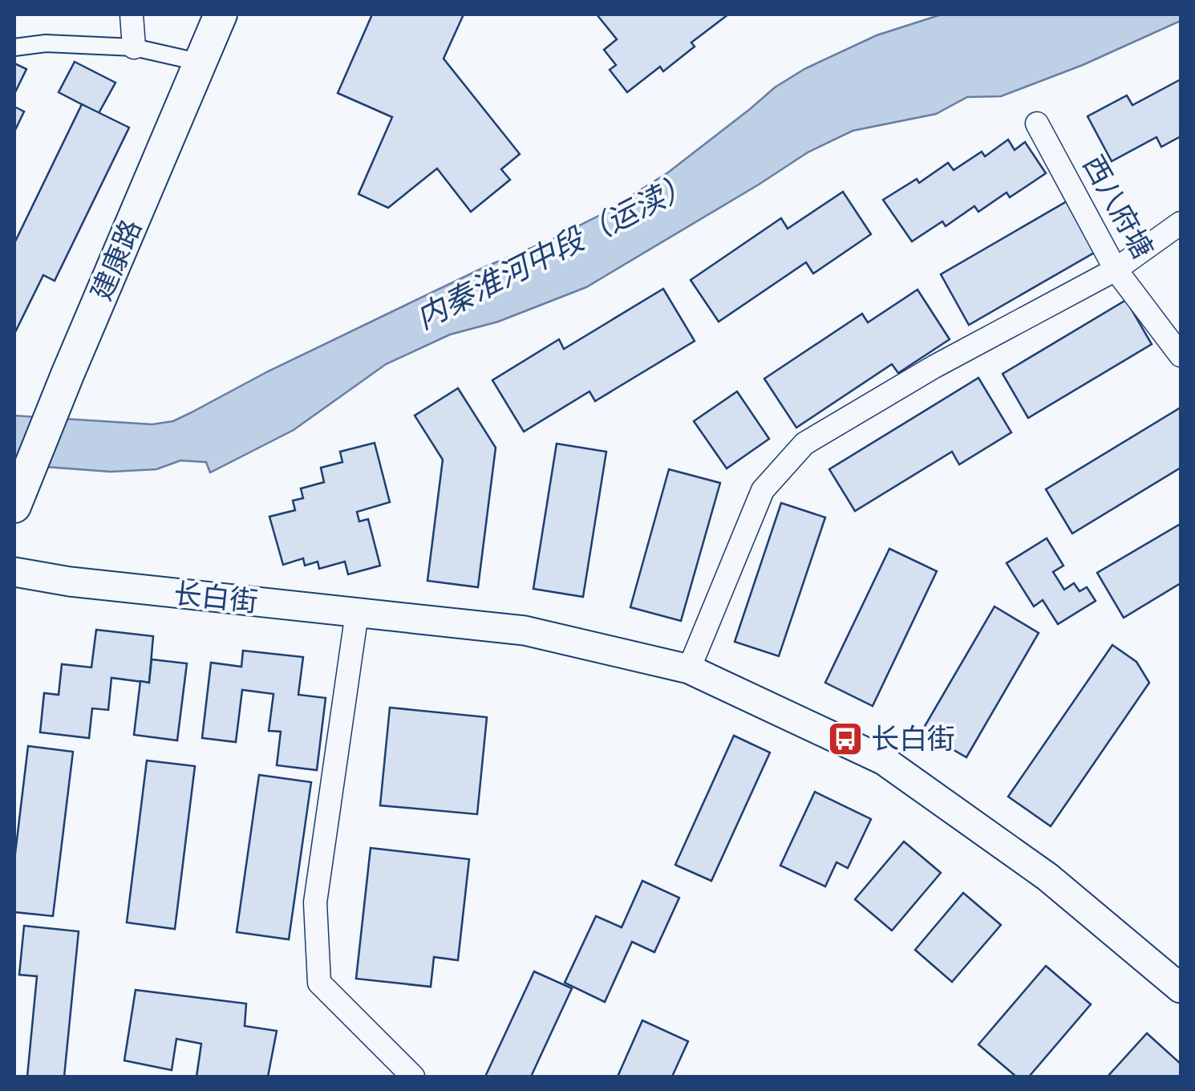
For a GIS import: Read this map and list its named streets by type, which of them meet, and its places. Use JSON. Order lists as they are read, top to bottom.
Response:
{
  "streets": {
    "main road": ["建康路"],
    "street": ["西八府塘", "长白街"]
  },
  "water": ["内秦淮河中段（运渎）"],
  "places": {
    "bus stop": ["长白街"]
  }
}
